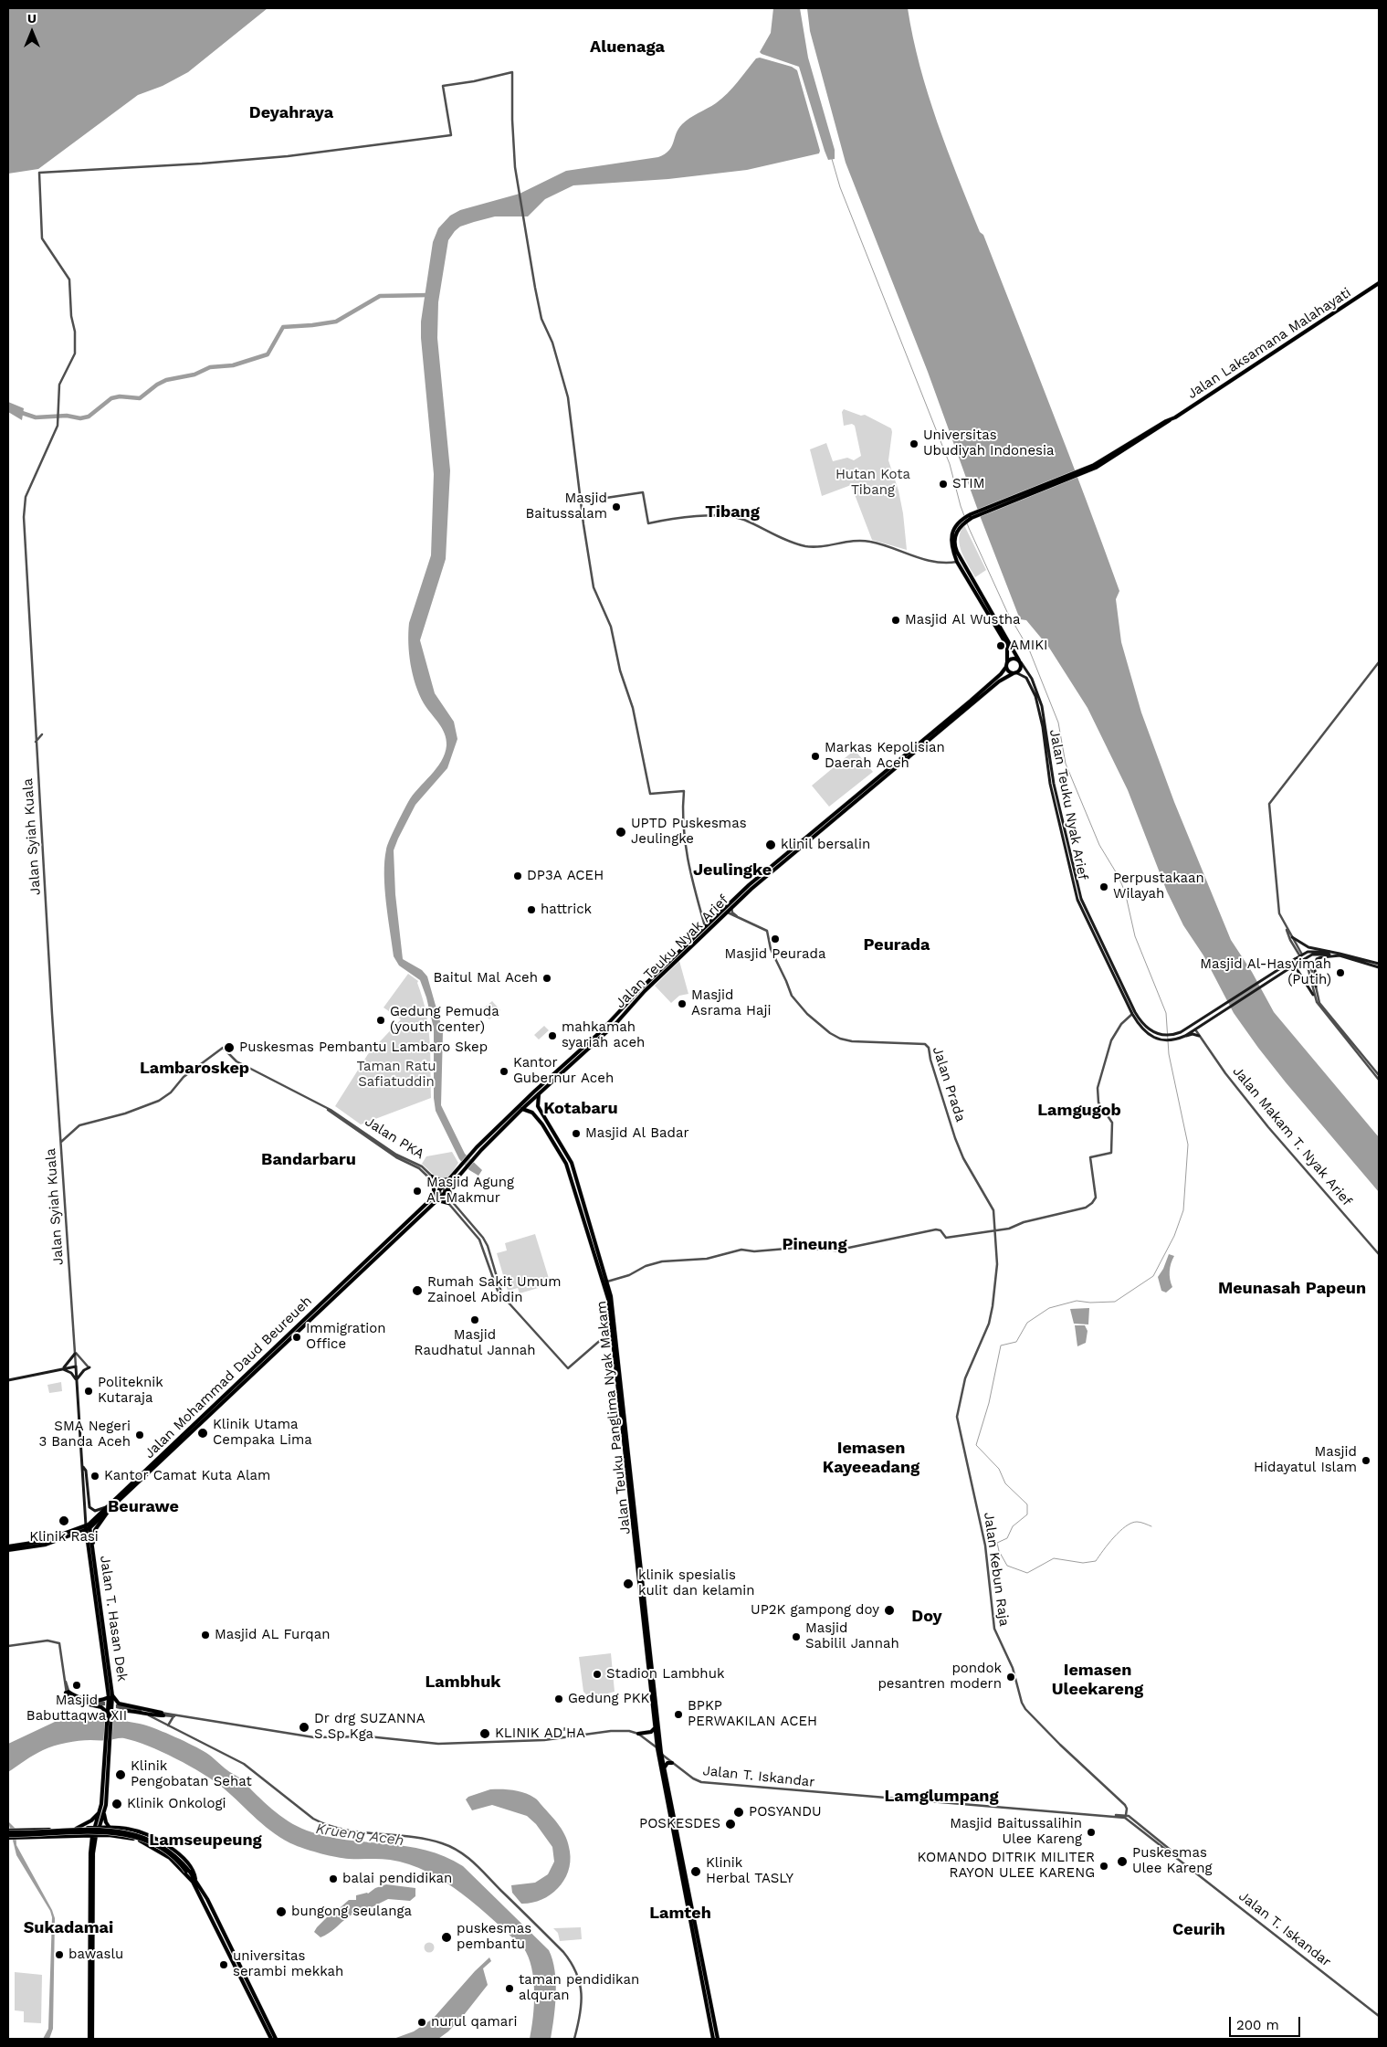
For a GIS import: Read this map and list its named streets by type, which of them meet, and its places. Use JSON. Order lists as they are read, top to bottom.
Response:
{
  "streets": {
    "main road": [
      "Jalan Laksamana Malahayati",
      "Jalan Teuku Nyak Arief",
      "Jalan Syiah Kuala",
      "Jalan Mohammad Daud Beureueh",
      "Jalan Teuku Panglima Nyak Makam",
      "Jalan T. Hasan Dek"
    ],
    "street": [
      "Jalan Prada",
      "Jalan Makam T. Nyak Arief",
      "Jalan PKA",
      "Jalan Kebun Raja",
      "Jalan T. Iskandar"
    ]
  },
  "crossings": [
    ["Jalan Teuku Nyak Arief", "Jalan Makam T. Nyak Arief"],
    ["Jalan Teuku Nyak Arief", "Jalan PKA"],
    ["Jalan Teuku Nyak Arief", "Jalan Mohammad Daud Beureueh"],
    ["Jalan Teuku Nyak Arief", "Jalan Teuku Panglima Nyak Makam"],
    ["Jalan Syiah Kuala", "Jalan PKA"],
    ["Jalan Syiah Kuala", "Jalan Mohammad Daud Beureueh"],
    ["Jalan Syiah Kuala", "Jalan T. Hasan Dek"],
    ["Jalan Prada", "Jalan Kebun Raja"],
    ["Jalan PKA", "Jalan Mohammad Daud Beureueh"],
    ["Jalan Mohammad Daud Beureueh", "Jalan T. Hasan Dek"],
    ["Jalan Teuku Panglima Nyak Makam", "Jalan T. Iskandar"],
    ["Jalan Kebun Raja", "Jalan T. Iskandar"]
  ],
  "districts": [
    "Aluenaga",
    "Deyahraya",
    "Tibang",
    "Jeulingke",
    "Peurada",
    "Lambaroskep",
    "Kotabaru",
    "Lamgugob",
    "Bandarbaru",
    "Pineung",
    "Meunasah Papeun",
    "Iemasen Kayeeadang",
    "Beurawe",
    "Doy",
    "Iemasen Uleekareng",
    "Lambhuk",
    "Lamglumpang",
    "Lamseupeung",
    "Lamteh",
    "Sukadamai",
    "Ceurih"
  ],
  "water": ["Krueng Aceh"],
  "parks": ["Hutan Kota Tibang", "Taman Ratu Safiatuddin"],
  "places": [
    "Universitas Ubudiyah Indonesia",
    "STIM",
    "Masjid Baitussalam",
    "Masjid Al Wustha",
    "AMIKI",
    "Markas Kepolisian Daerah Aceh",
    "UPTD Puskesmas Jeulingke",
    "klinil bersalin",
    "DP3A ACEH",
    "Perpustakaan Wilayah",
    "hattrick",
    "Masjid Peurada",
    "Masjid Al-Hasyimah (Putih)",
    "Baitul Mal Aceh",
    "Masjid Asrama Haji",
    "Gedung Pemuda (youth center)",
    "mahkamah syariah aceh",
    "Puskesmas Pembantu Lambaro Skep",
    "Kantor Gubernur Aceh",
    "Masjid Al Badar",
    "Masjid Agung Al-Makmur",
    "Rumah Sakit Umum Zainoel Abidin",
    "Masjid Raudhatul Jannah",
    "Immigration Office",
    "Politeknik Kutaraja",
    "Klinik Utama Cempaka Lima",
    "SMA Negeri 3 Banda Aceh",
    "Masjid Hidayatul Islam",
    "Kantor Camat Kuta Alam",
    "Klinik Rasi",
    "klinik spesialis kulit dan kelamin",
    "UP2K gampong doy",
    "Masjid AL Furqan",
    "Masjid Sabilil Jannah",
    "Stadion Lambhuk",
    "pondok pesantren modern",
    "Masjid Babuttaqwa XII",
    "Gedung PKK",
    "BPKP PERWAKILAN ACEH",
    "Dr drg SUZANNA S Sp Kga",
    "KLINIK AD'HA",
    "Klinik Pengobatan Sehat",
    "Klinik Onkologi",
    "POSYANDU",
    "POSKESDES",
    "Masjid Baitussalihin Ulee Kareng",
    "Puskesmas Ulee Kareng",
    "KOMANDO DITRIK MILITER RAYON ULEE KARENG",
    "Klinik Herbal TASLY",
    "balai pendidikan",
    "bungong seulanga",
    "puskesmas pembantu",
    "bawaslu",
    "universitas serambi mekkah",
    "taman pendidikan alquran",
    "nurul qamari"
  ],
  "scale_bar": "200 m",
  "north": "top"
}
